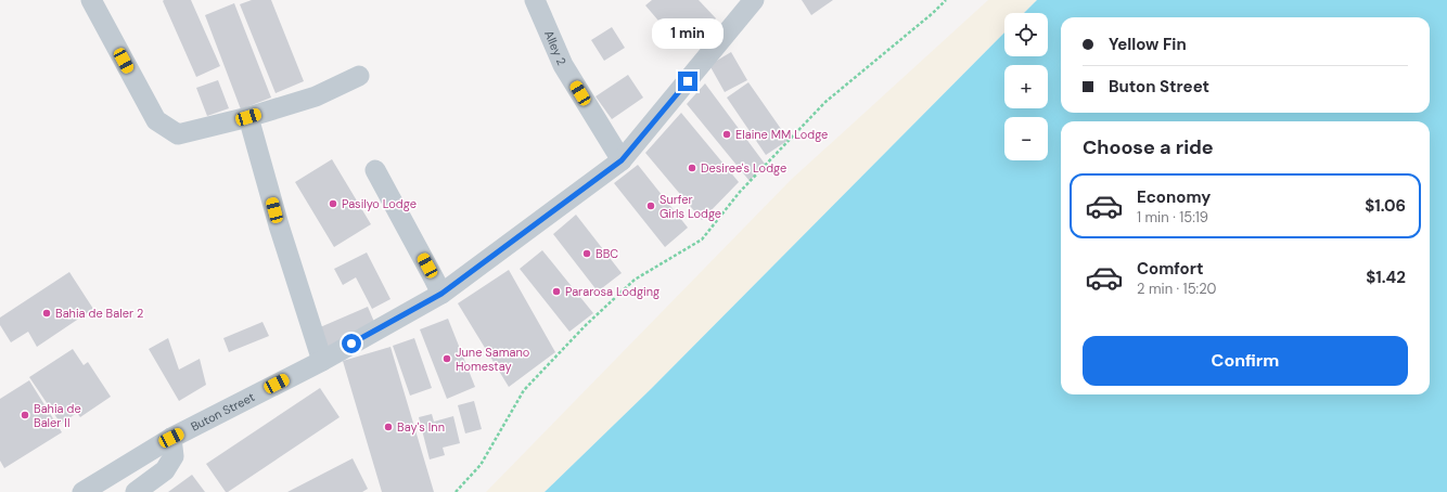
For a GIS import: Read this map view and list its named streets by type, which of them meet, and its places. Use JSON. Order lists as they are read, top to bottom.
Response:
{
  "streets": {
    "street": ["Alley 2", "Buton Street"]
  },
  "crossings": [
    ["Alley 2", "Buton Street"]
  ],
  "places": [
    "Elaine MM Lodge",
    "Desiree's Lodge",
    "Pasilyo Lodge",
    "Surfer Girls Lodge",
    "BBC",
    "Pararosa Lodging",
    "Bahia de Baler 2",
    "June Samano Homestay",
    "Bahia de Baler II",
    "Bay's Inn"
  ],
  "page": {
    "map_buttons": ["+", "−"],
    "banner": ["Yellow Fin", "Buton Street"],
    "bubble": "1 min",
    "heading": "Choose a ride",
    "list": [
      {
        "name": "Economy",
        "note": "1 min · 15:19",
        "value": "$1.06"
      },
      {
        "name": "Comfort",
        "note": "2 min · 15:20",
        "value": "$1.42"
      }
    ],
    "buttons": "Confirm"
  }
}
